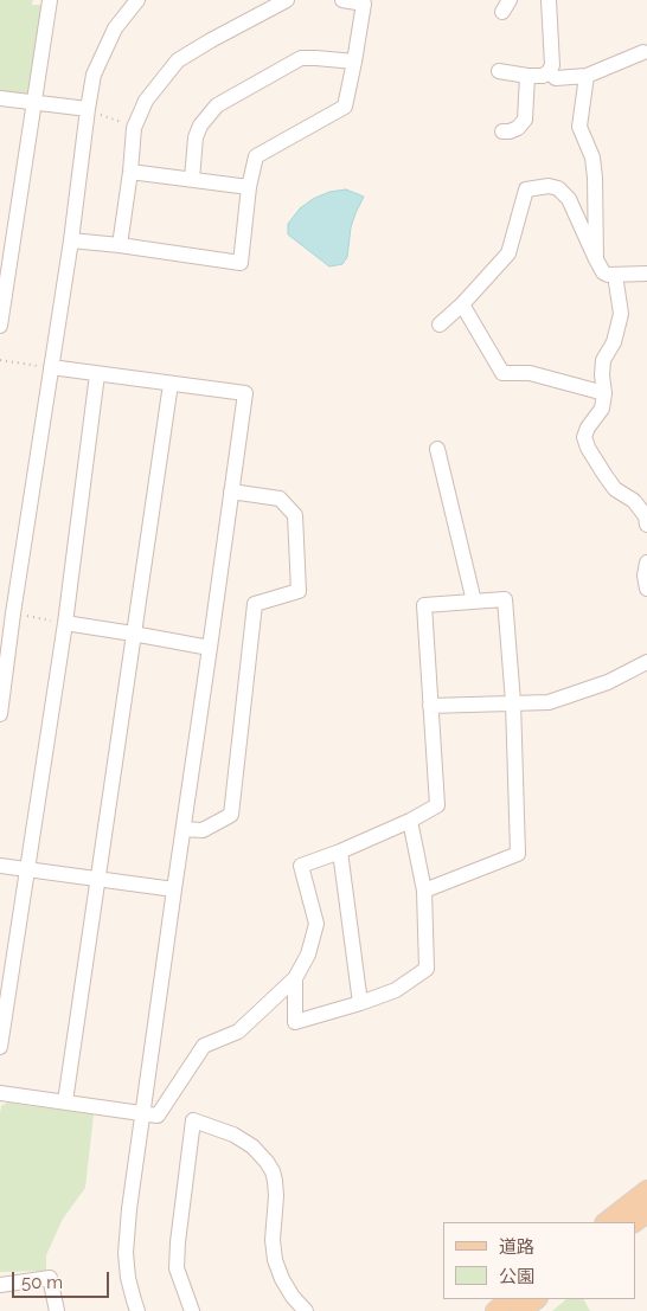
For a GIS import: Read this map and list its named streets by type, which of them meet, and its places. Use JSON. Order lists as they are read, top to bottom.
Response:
{
  "legend": ["道路", "公園"],
  "scale_bar": "50 m"
}
